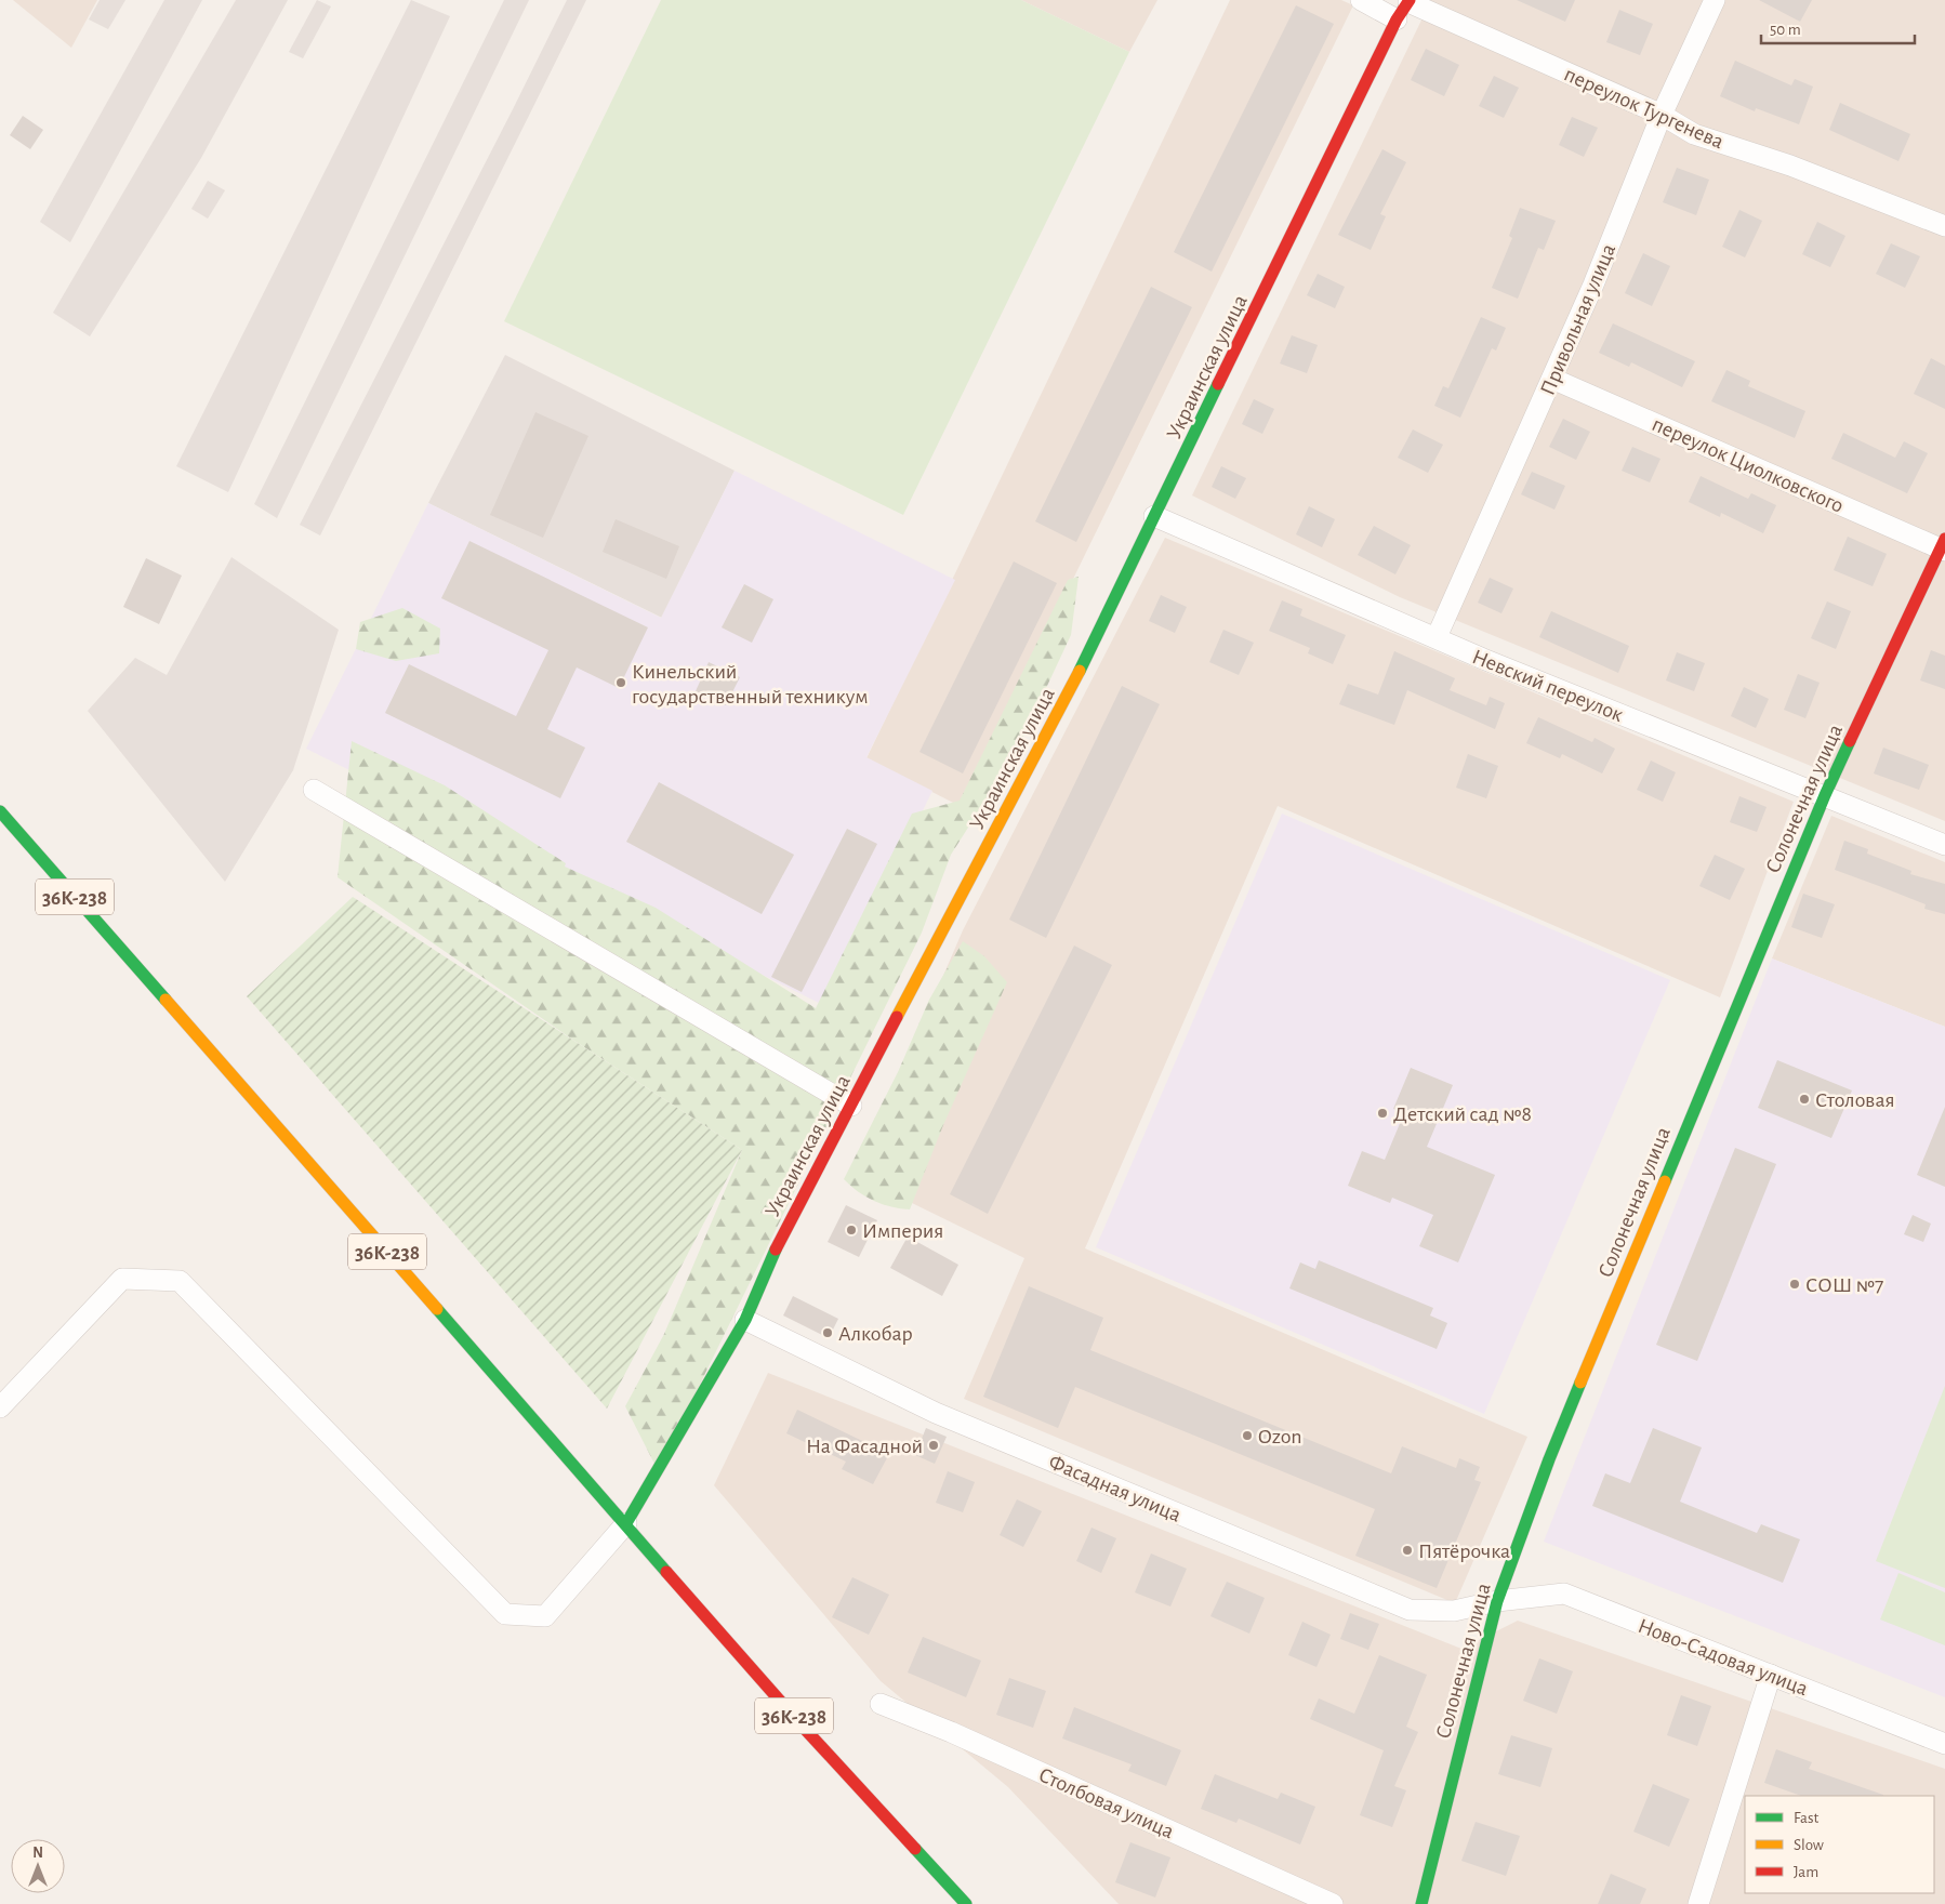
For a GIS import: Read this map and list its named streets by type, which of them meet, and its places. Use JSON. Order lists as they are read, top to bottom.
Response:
{
  "streets": {
    "main road": ["Украинская улица", "Солонечная улица", "36К-238"],
    "street": [
      "переулок Тургенева",
      "Привольная улица",
      "переулок Циолковского",
      "Невский переулок",
      "Фасадная улица",
      "Ново-Садовая улица",
      "Столбовая улица"
    ]
  },
  "crossings": [
    ["переулок Тургенева", "Привольная улица"],
    ["переулок Тургенева", "Украинская улица"],
    ["Привольная улица", "переулок Циолковского"],
    ["Привольная улица", "Невский переулок"],
    ["Украинская улица", "Невский переулок"],
    ["Украинская улица", "36К-238"],
    ["Украинская улица", "Фасадная улица"],
    ["переулок Циолковского", "Солонечная улица"],
    ["Невский переулок", "Солонечная улица"],
    ["Солонечная улица", "Фасадная улица"],
    ["Солонечная улица", "Ново-Садовая улица"],
    ["Фасадная улица", "Ново-Садовая улица"]
  ],
  "places": [
    "Кинельский государственный техникум",
    "Столовая",
    "Детский сад №8",
    "Империя",
    "СОШ №7",
    "Алкобар",
    "Ozon",
    "На Фасадной",
    "Пятёрочка"
  ],
  "legend": ["Fast", "Slow", "Jam"],
  "scale_bar": "50 m",
  "north": "top"
}
